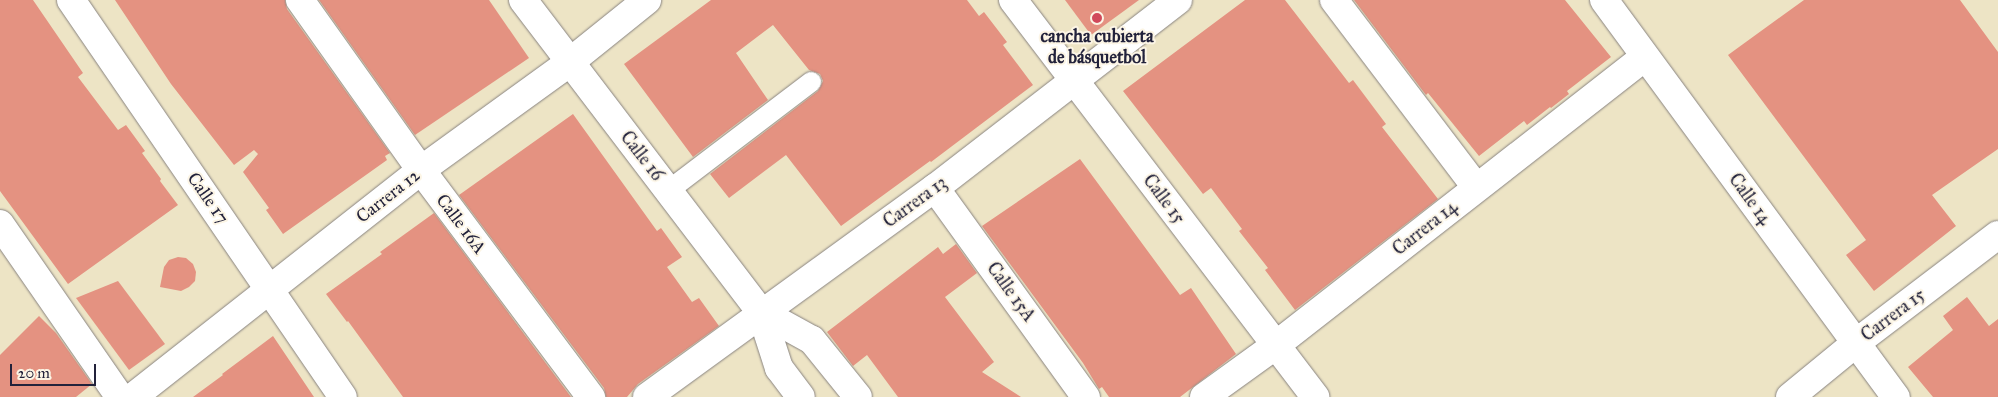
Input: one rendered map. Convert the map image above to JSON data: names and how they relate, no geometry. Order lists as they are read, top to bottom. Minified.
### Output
{"streets":{"street":["Calle 16","Carrera 12","Calle 17","Calle 15","Calle 14","Carrera 13","Calle 16A","Carrera 14","Calle 15A","Carrera 15"]},"crossings":[["Calle 16","Carrera 12"],["Calle 16","Carrera 13"],["Carrera 12","Calle 17"],["Carrera 12","Calle 16A"],["Calle 15","Carrera 13"],["Calle 15","Carrera 14"],["Calle 14","Carrera 14"],["Calle 14","Carrera 15"],["Carrera 13","Calle 15A"]],"places":["cancha cubierta de básquetbol"],"scale_bar":"20 m"}
